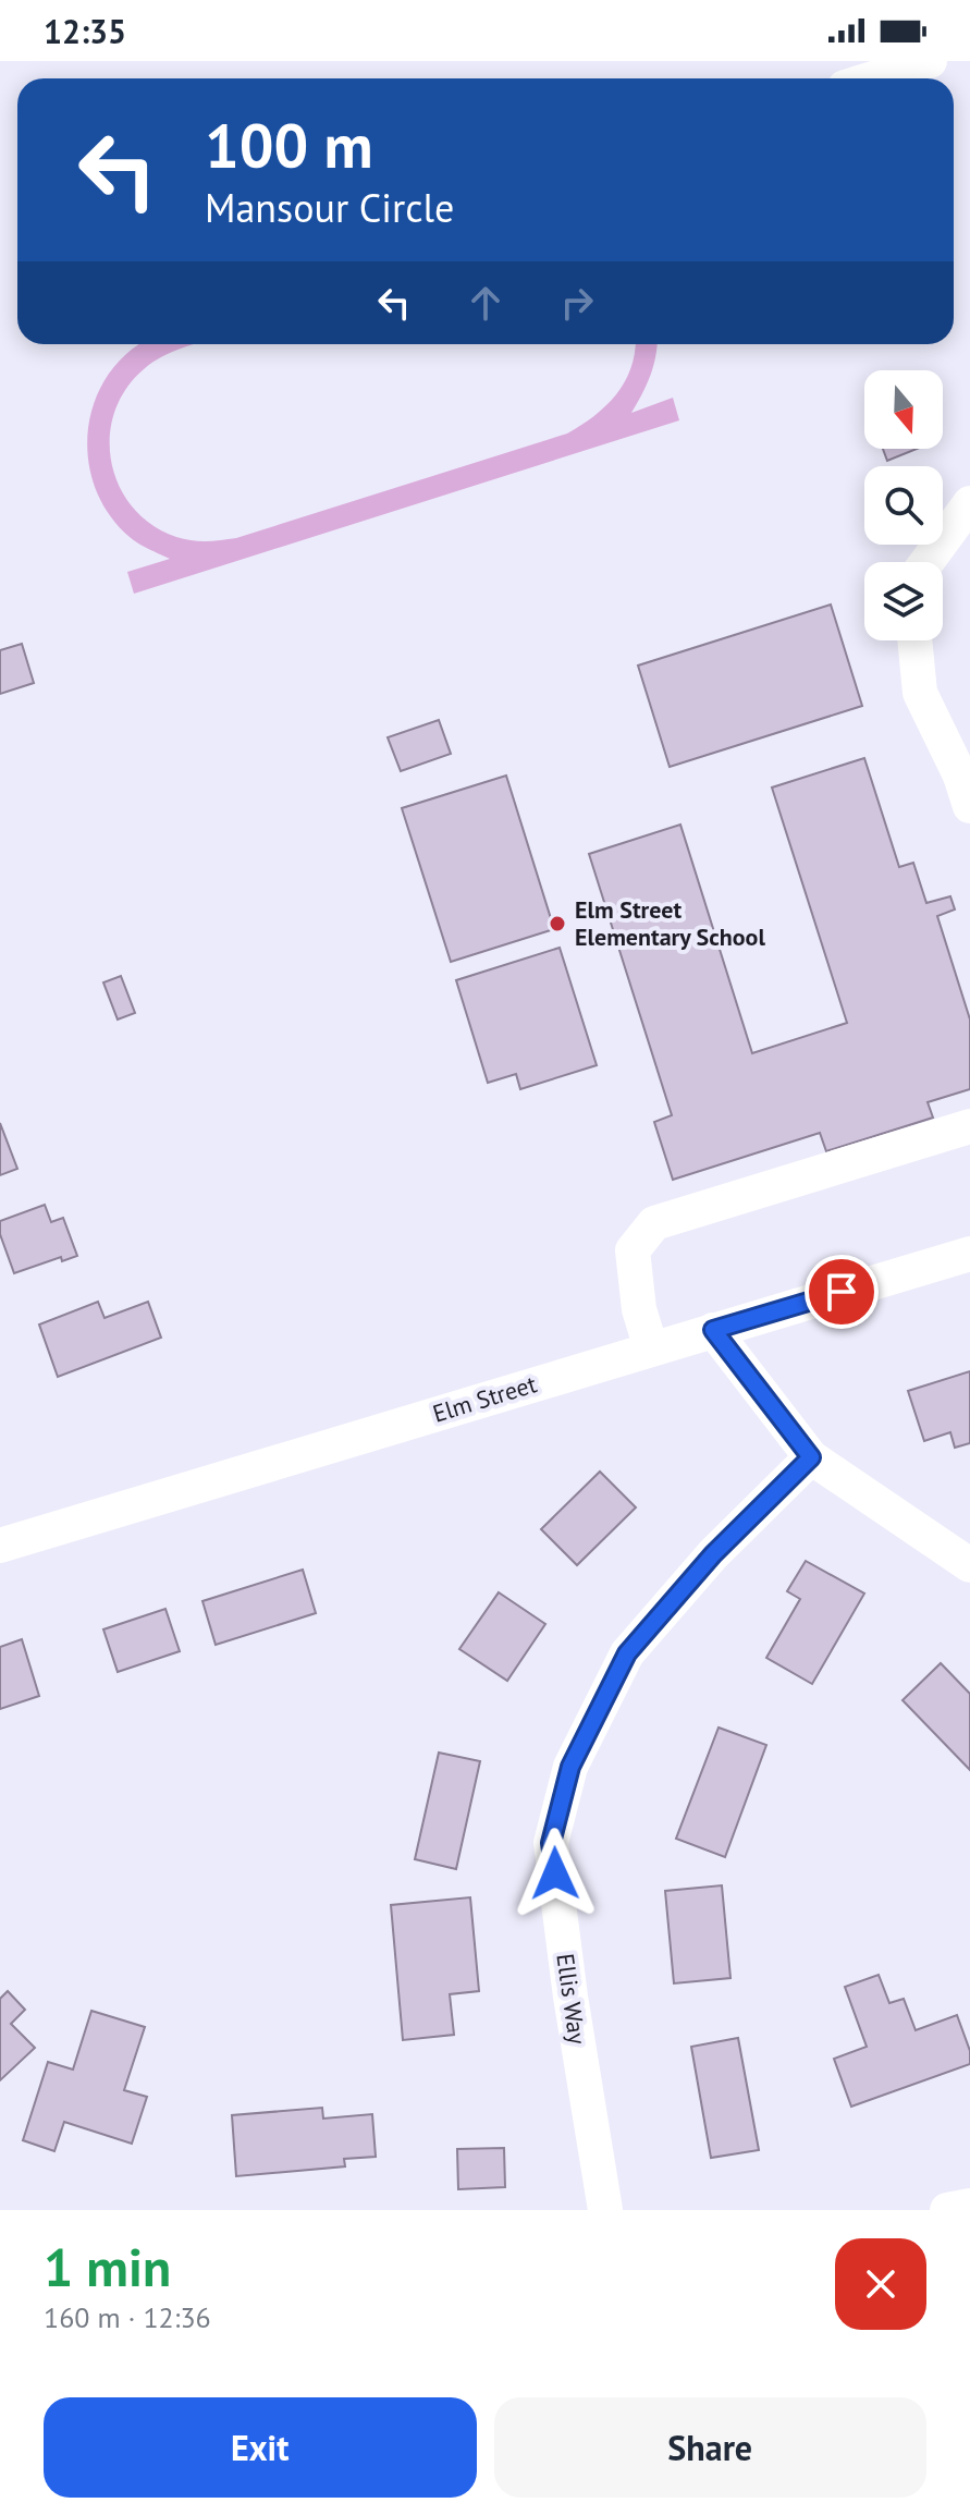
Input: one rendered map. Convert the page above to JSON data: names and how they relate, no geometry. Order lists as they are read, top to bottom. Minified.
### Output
{"streets":{"street":["Elm Street","Ellis Way"]},"places":["Elm Street Elementary School"],"north":"bottom","page":{"status":"12:35","turn":["100 m","Mansour Circle"],"heading":["1 min","160 m · 12:36"],"buttons":["Exit","Share"]}}
